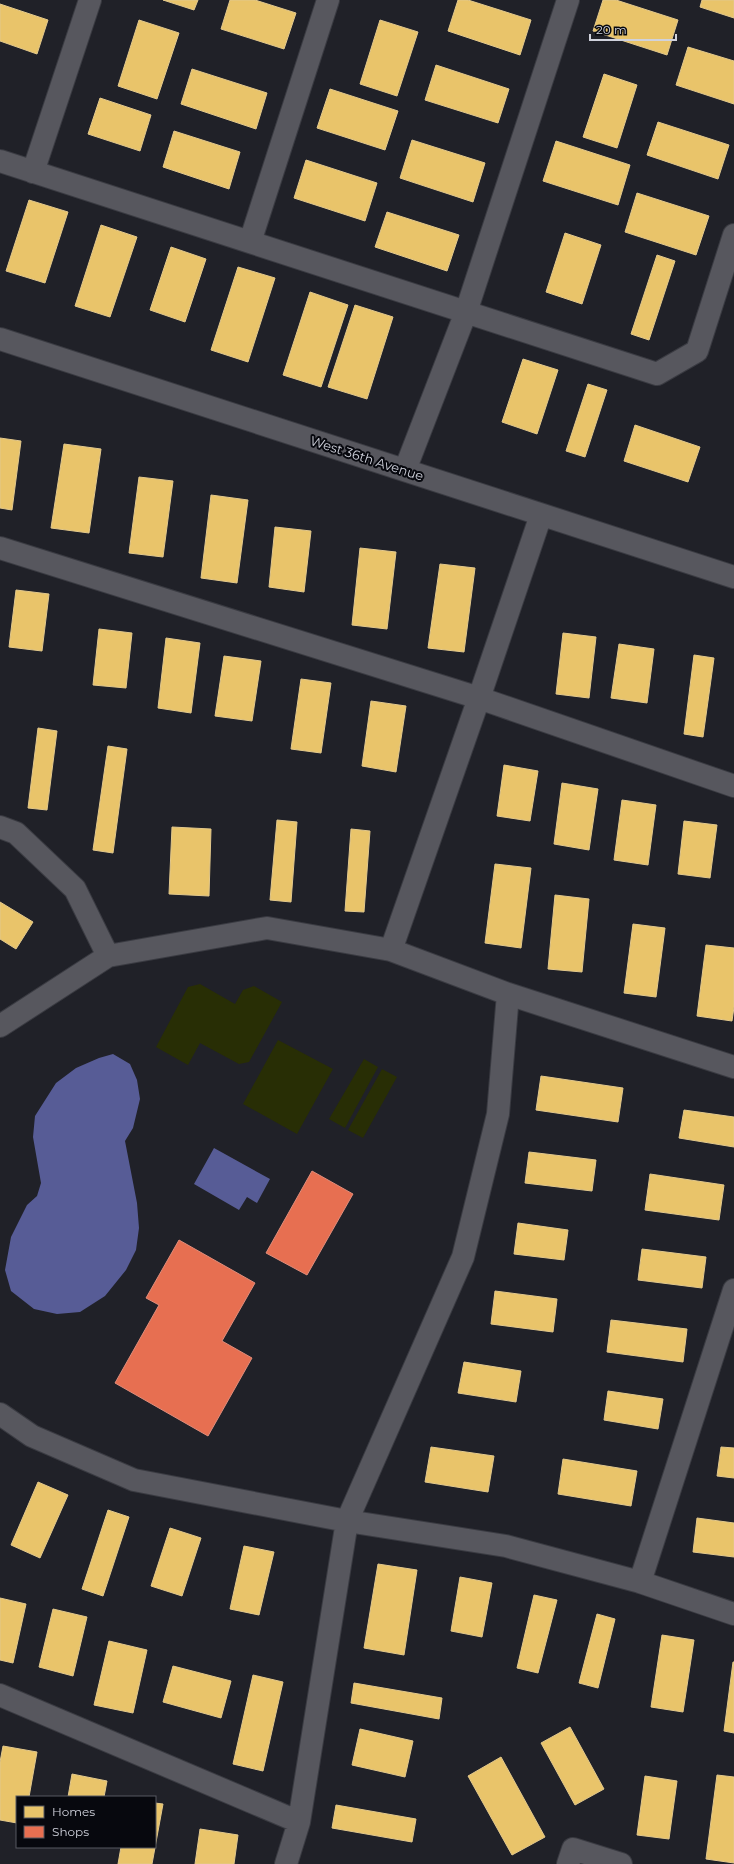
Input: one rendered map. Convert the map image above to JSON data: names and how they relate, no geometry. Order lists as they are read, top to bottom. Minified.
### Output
{"streets":{"street":["West 36th Avenue"]},"legend":["Homes","Shops"],"scale_bar":"20 m"}
